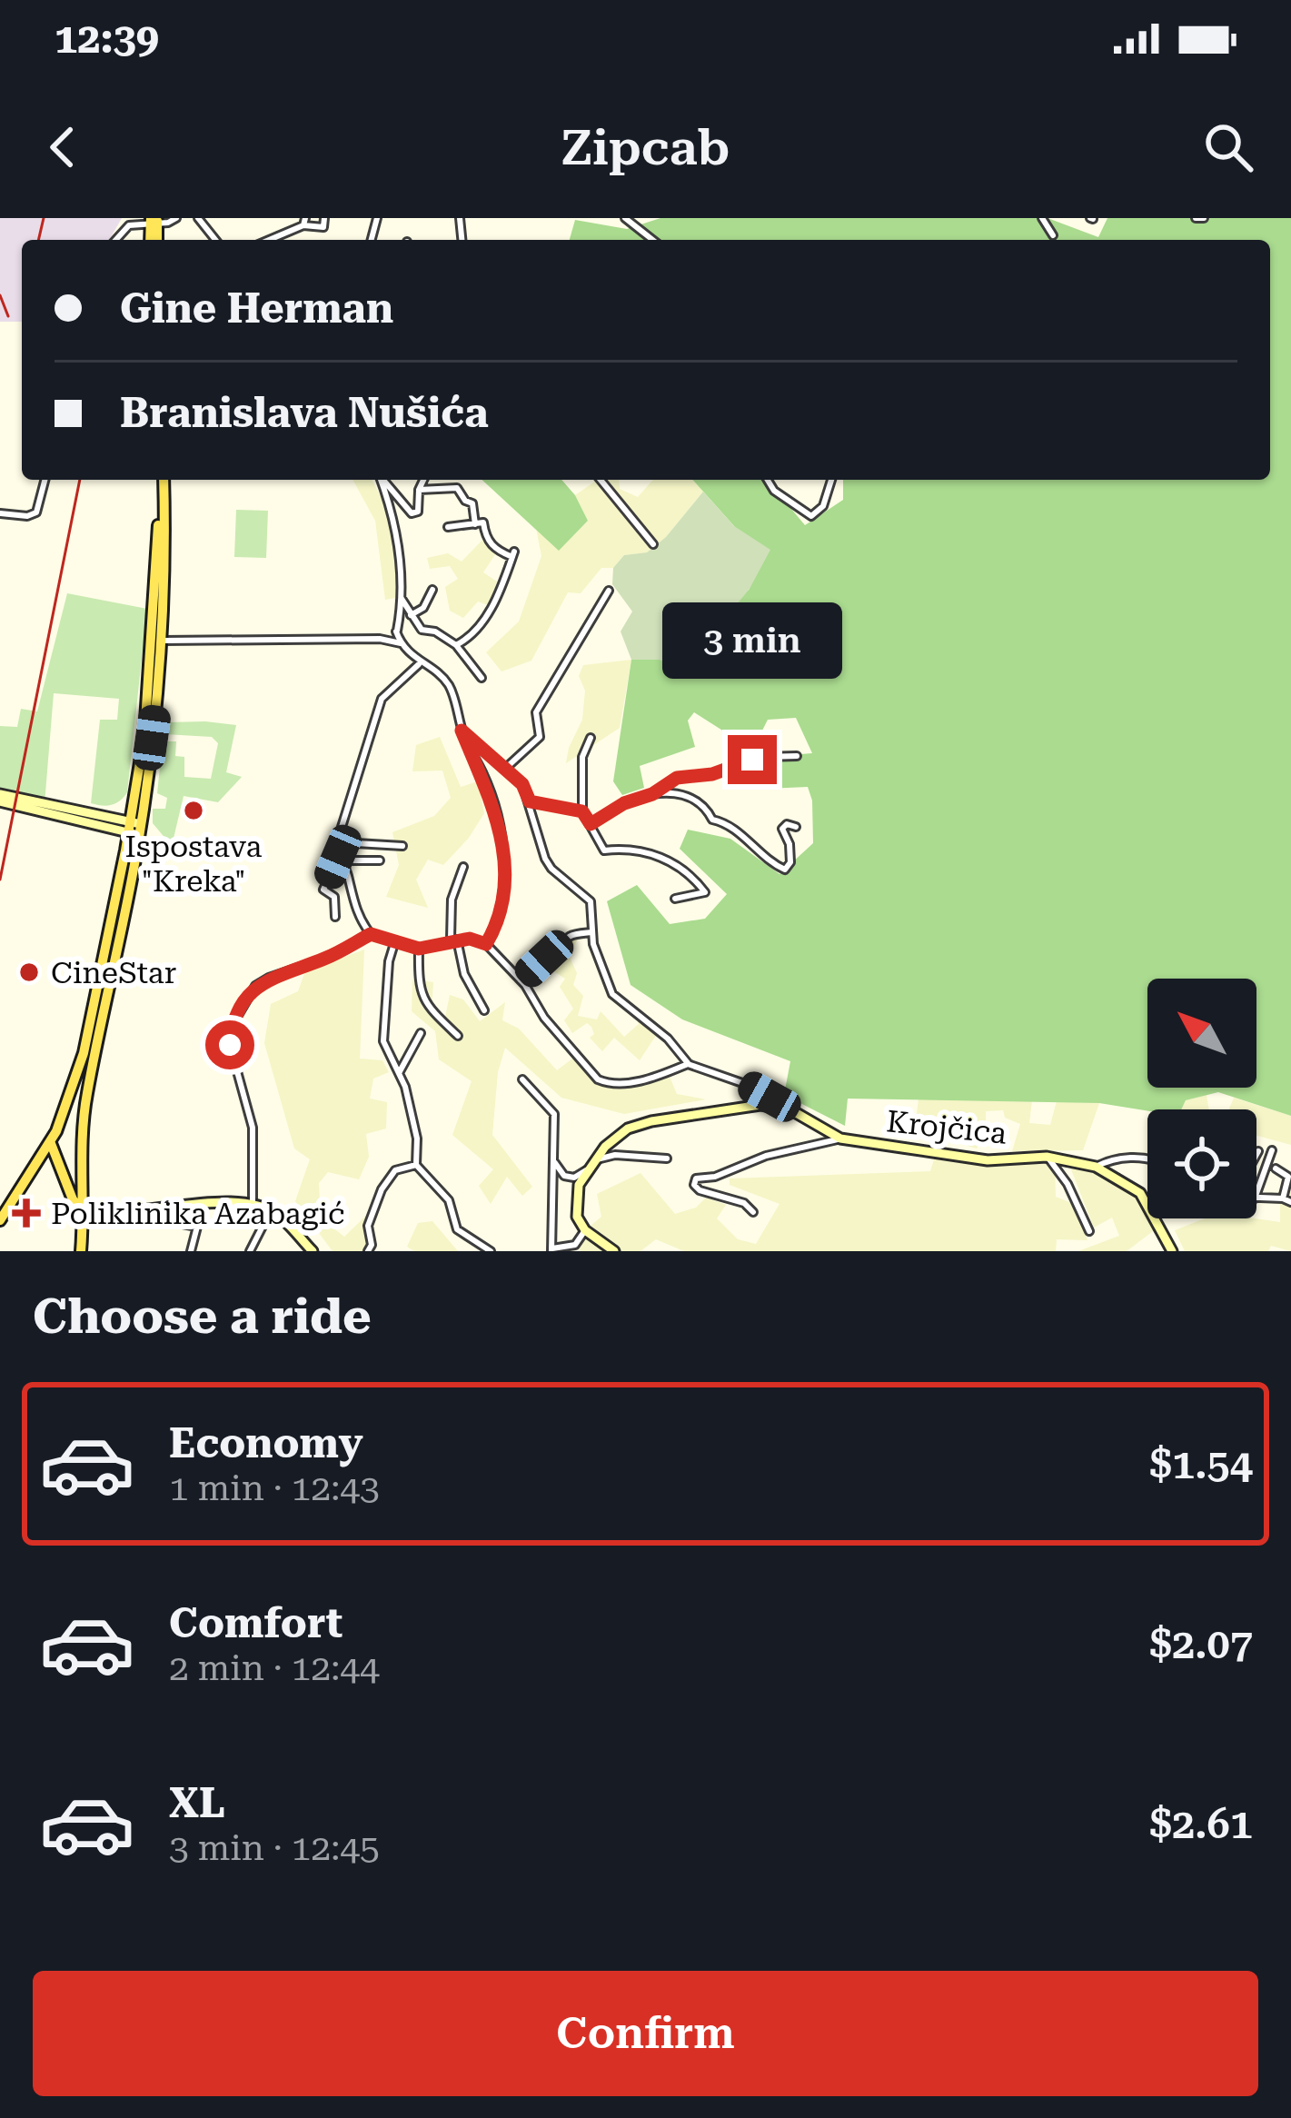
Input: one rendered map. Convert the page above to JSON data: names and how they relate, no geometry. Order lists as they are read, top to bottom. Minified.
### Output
{"streets":{"main road":["Krojčica"]},"places":{"other":["Ispostava \"Kreka\"","CineStar"],"health":["Poliklinika Azabagić"]},"north":"top left","page":{"status":"12:39","header":"Zipcab","banner":["Gine Herman","Branislava Nušića"],"bubble":"3 min","heading":"Choose a ride","list":[{"name":"Economy","note":"1 min · 12:43","value":"$1.54"},{"name":"Comfort","note":"2 min · 12:44","value":"$2.07"},{"name":"XL","note":"3 min · 12:45","value":"$2.61"}],"buttons":"Confirm"}}
